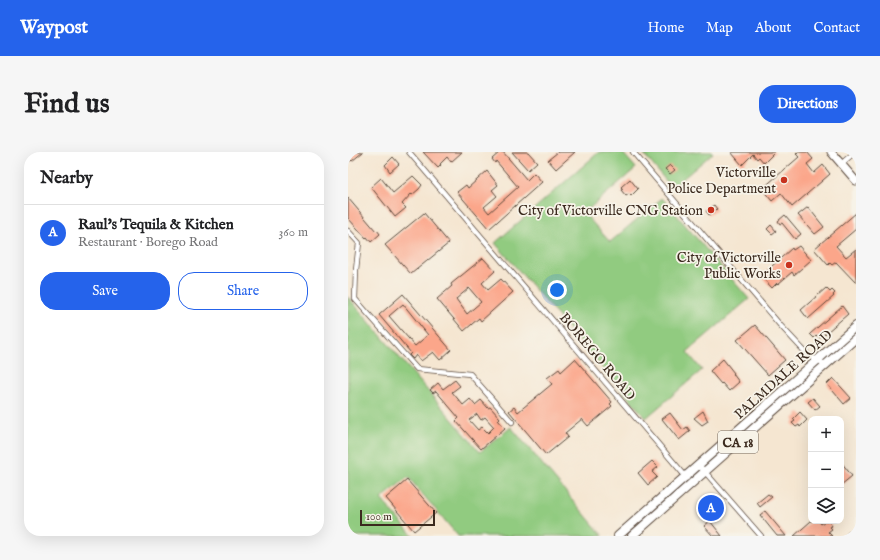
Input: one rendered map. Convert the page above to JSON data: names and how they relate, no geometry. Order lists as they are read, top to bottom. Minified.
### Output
{"streets":{"highway":["PALMDALE ROAD","CA 18"],"street":["BOREGO ROAD"]},"crossings":[["BOREGO ROAD","PALMDALE ROAD"]],"places":["Victorville Police Department","City of Victorville CNG Station","City of Victorville Public Works"],"scale_bar":"100 m","page":{"header":"Waypost","nav":["Home","Map","About","Contact"],"buttons":["Directions",["Save","Share"]],"title":"Find us","heading":"Nearby","list":[{"mark":"A","name":"Raul's Tequila & Kitchen","note":"Restaurant · Borego Road","value":"360 m"}],"map_buttons":["+","−"],"pins":"A","scale":"100 m"}}
